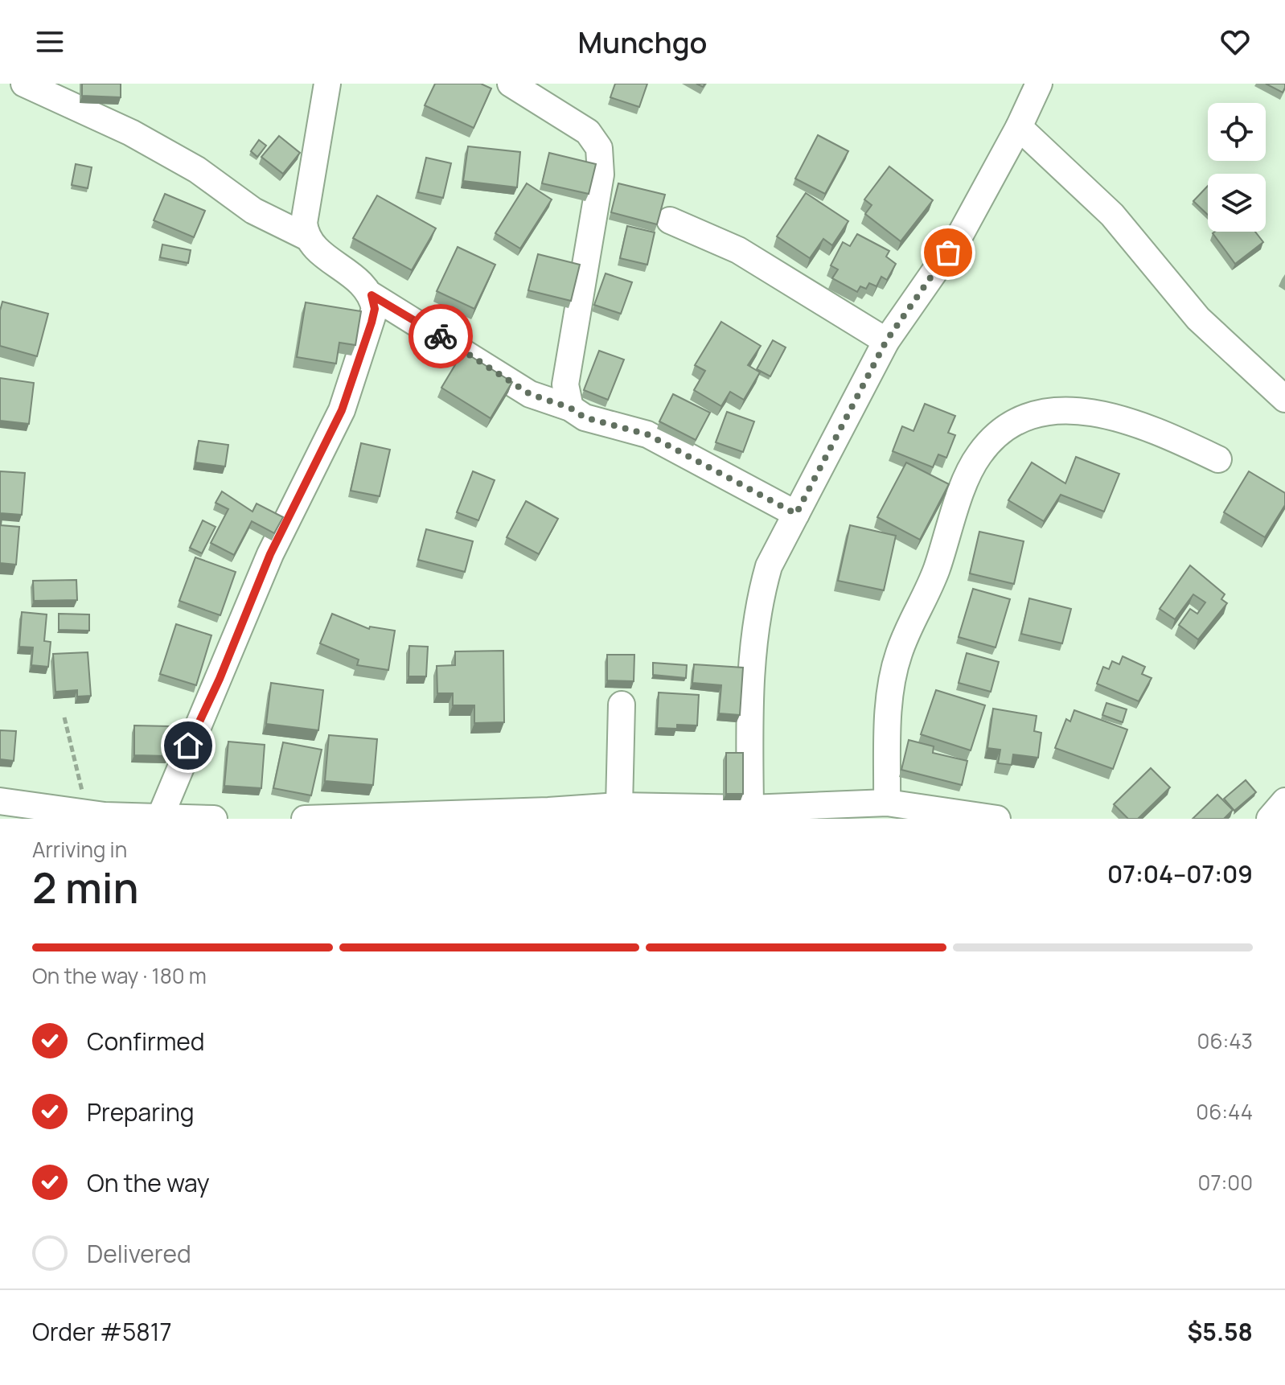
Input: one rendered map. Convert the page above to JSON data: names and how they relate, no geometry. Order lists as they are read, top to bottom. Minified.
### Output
{"page":{"header":"Munchgo","heading":["2 min","Arriving in","07:04–07:09"],"panel":["Order #5817","$5.58"],"bar":"On the way · 180 m","list":[["Confirmed","06:43"],["Preparing","06:44"],["On the way","07:00"],"Delivered"]}}
